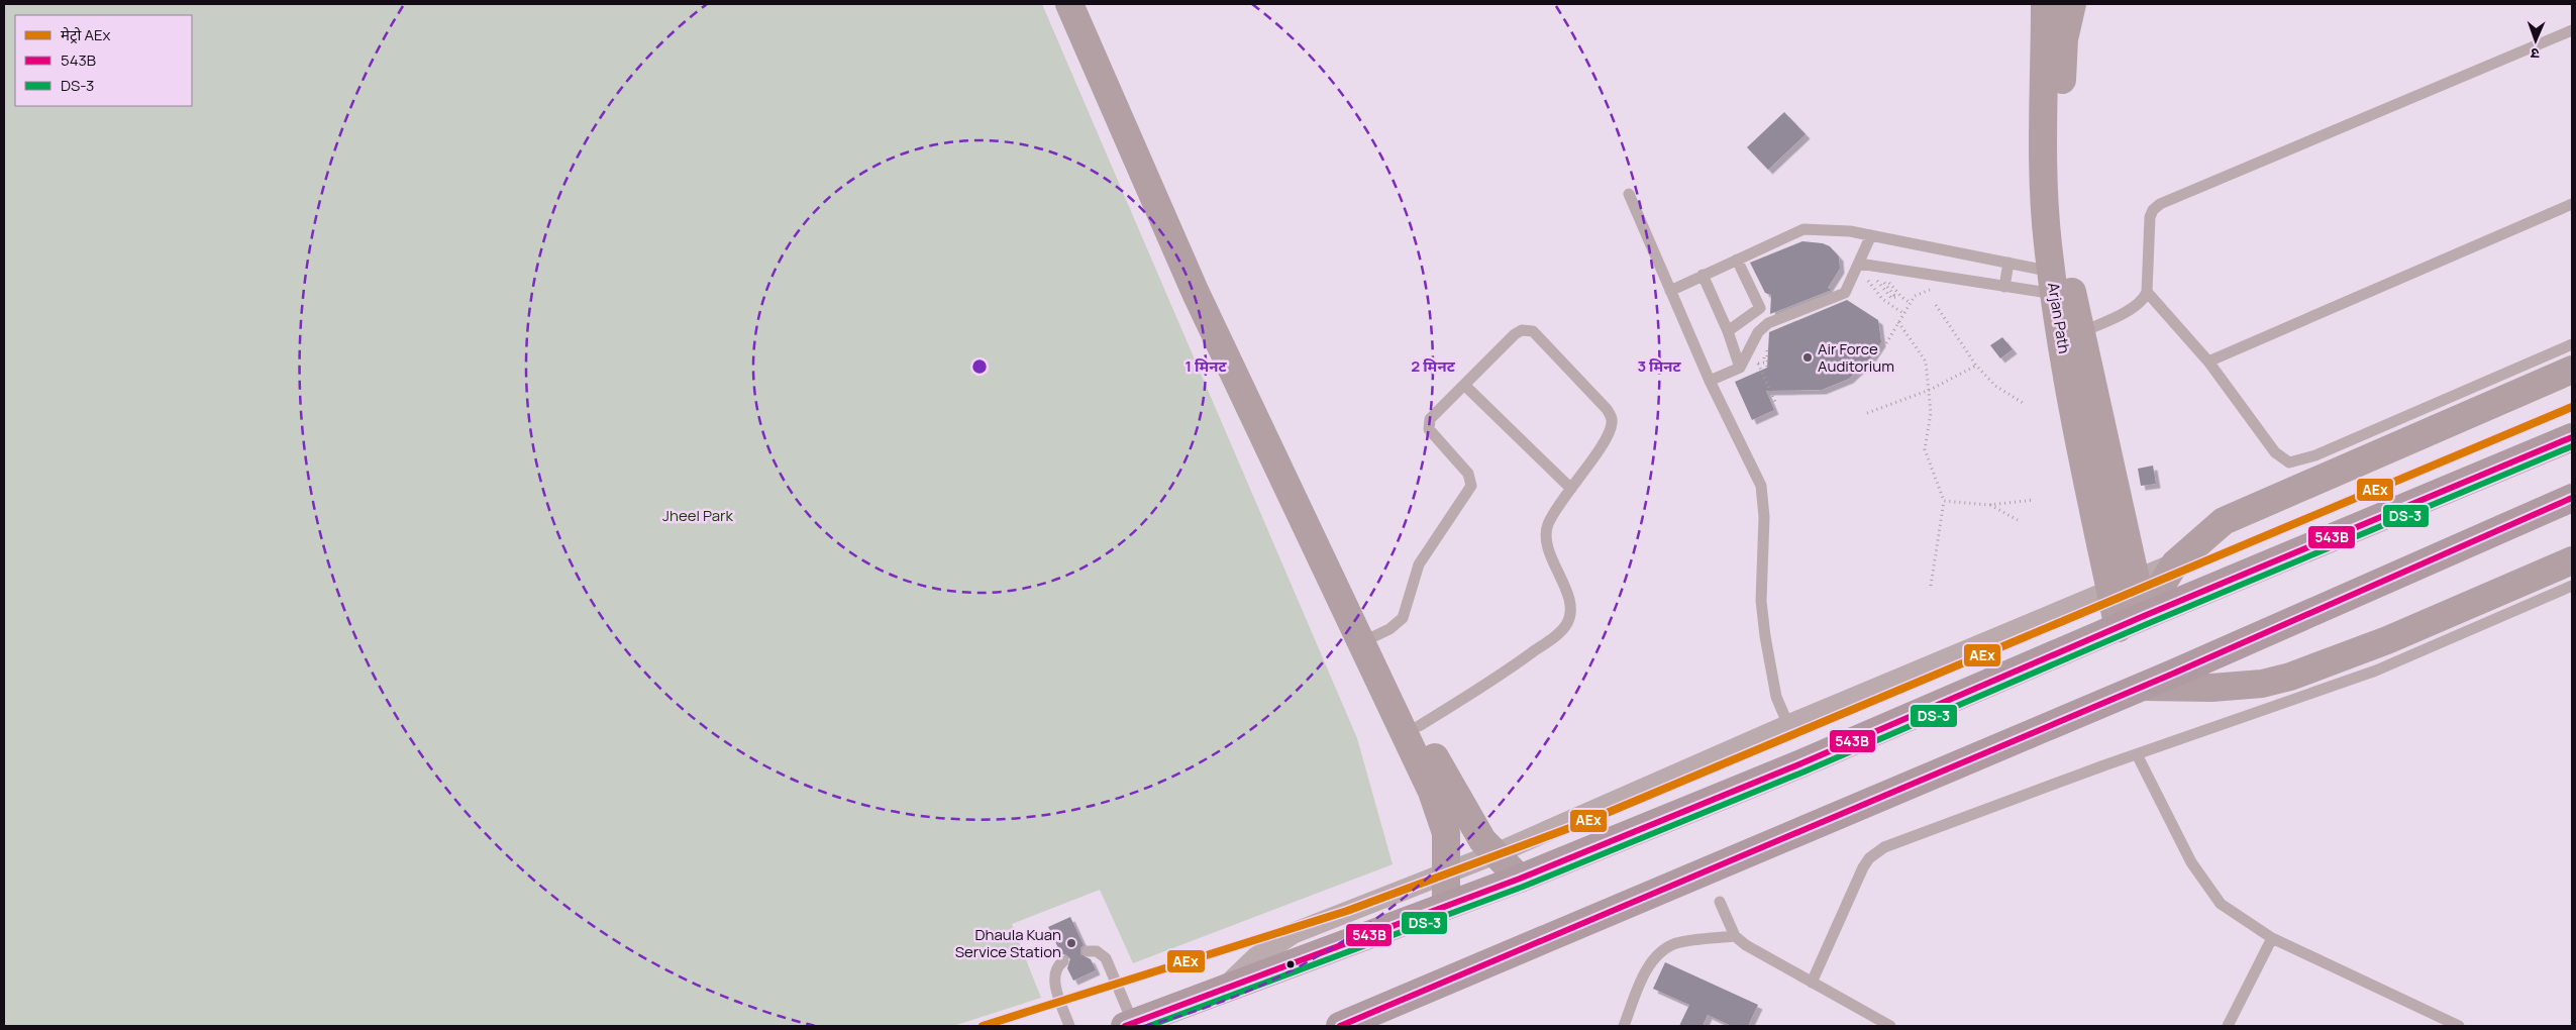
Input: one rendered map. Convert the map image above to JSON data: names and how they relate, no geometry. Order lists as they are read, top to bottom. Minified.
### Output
{"streets":{"main road":["Arjan Path"]},"parks":["Jheel Park"],"places":["Air Force Auditorium","Dhaula Kuan Service Station"],"lines":["metro line AEx","transit line 543B","transit line DS-3"],"legend":["मेट्रो AEx","543B","DS-3"],"north":"bottom","rings":["1 मिनट","2 मिनट","3 मिनट"]}
